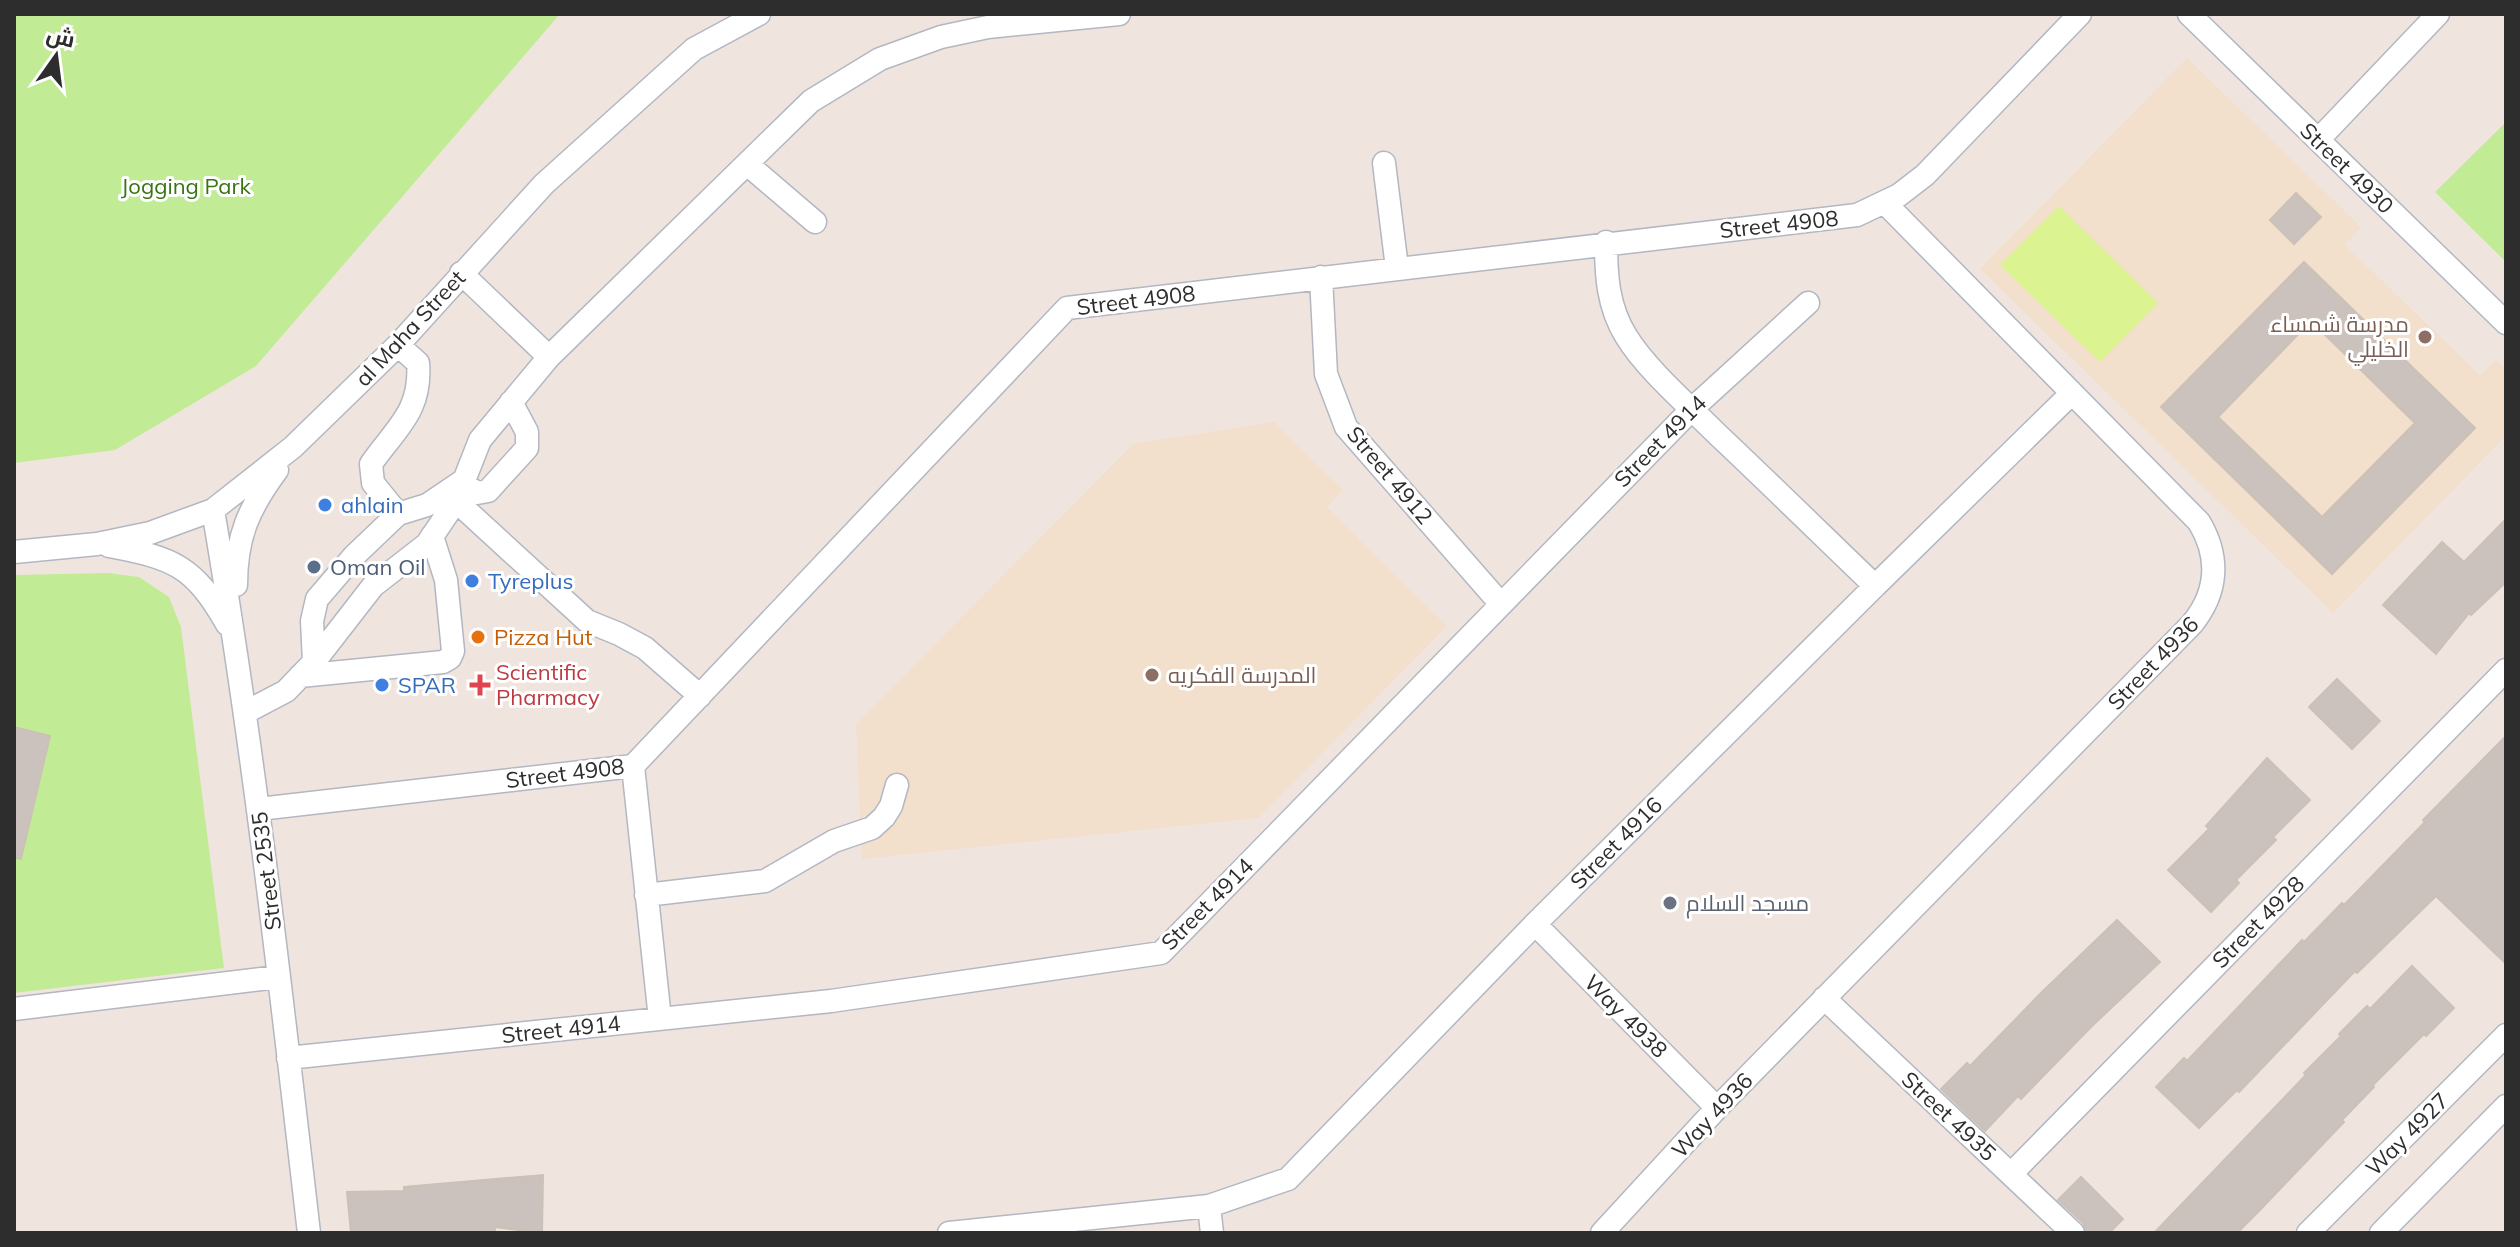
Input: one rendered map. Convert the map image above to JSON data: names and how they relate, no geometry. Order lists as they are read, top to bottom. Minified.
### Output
{"streets":{"street":["Street 4930","Street 4908","al Maha Street","Street 4914","Street 4912","Street 4936","Street 4916","Street 2535","Street 4928","Way 4938","Way 4936","Street 4935","Way 4927"]},"crossings":[["Street 4908","Street 4912"],["Street 4908","Street 4936"],["Street 4908","Street 2535"],["al Maha Street","Street 2535"],["Street 4914","Street 4912"],["Street 4914","Street 2535"],["Street 4936","Street 4916"],["Street 4936","Way 4936"],["Street 4936","Street 4935"],["Street 4916","Way 4938"],["Street 4928","Street 4935"],["Way 4938","Way 4936"],["Way 4936","Street 4935"]],"parks":["Jogging Park"],"places":{"other":["مدرسة شمساء الخليلي","ahlain","Oman Oil","Tyreplus","Pizza Hut","المدرسة الفكريه","SPAR","مسجد السلام"],"health":["Scientific Pharmacy"]},"north":"top"}
